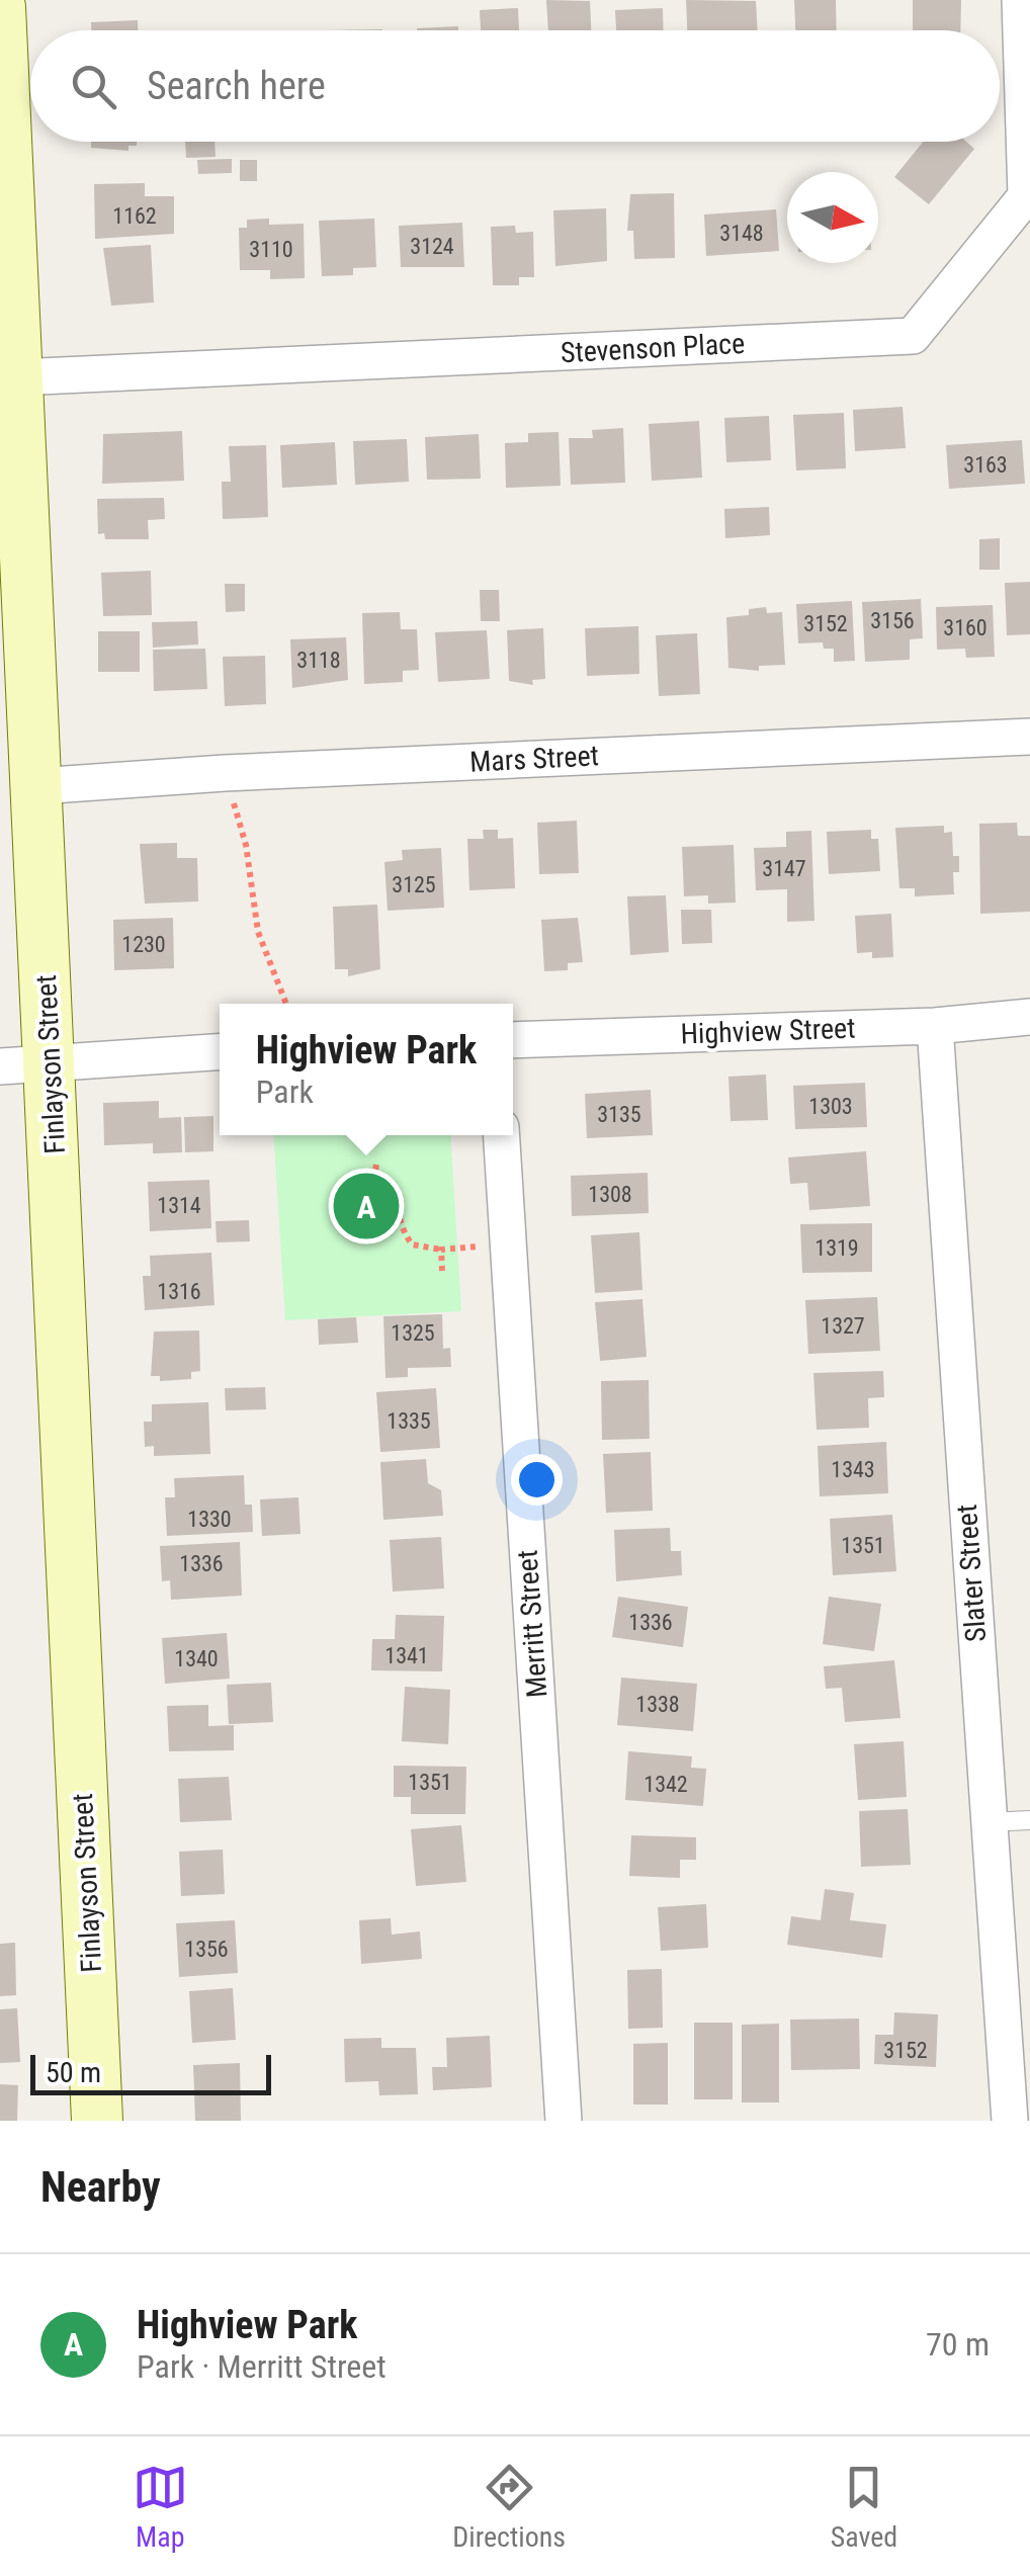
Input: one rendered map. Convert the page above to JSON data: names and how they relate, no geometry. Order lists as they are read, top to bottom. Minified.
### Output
{"streets":{"street":["Stevenson Place","Mars Street","Highview Street","Finlayson Street","Slater Street","Merritt Street"]},"crossings":[["Stevenson Place","Finlayson Street"],["Mars Street","Finlayson Street"],["Highview Street","Slater Street"]],"house_numbers":["1162","3148","3124","3110","3163","3156","3152","3160","3118","3147","3125","1230","1303","3135","1308","1314","1319","1316","1327","1325","1335","1343","1330","1351","1336","1336","1341","1340","1338","1351","1342","1356","3152"],"scale_bar":"50 m","north":"right","page":{"search":"Search here","popup":["Highview Park","Park"],"pins":"A","scale":"50 m","heading":"Nearby","list":[{"mark":"A","name":"Highview Park","note":"Park · Merritt Street","value":"70 m"}],"nav":["Map","Directions","Saved"]}}
